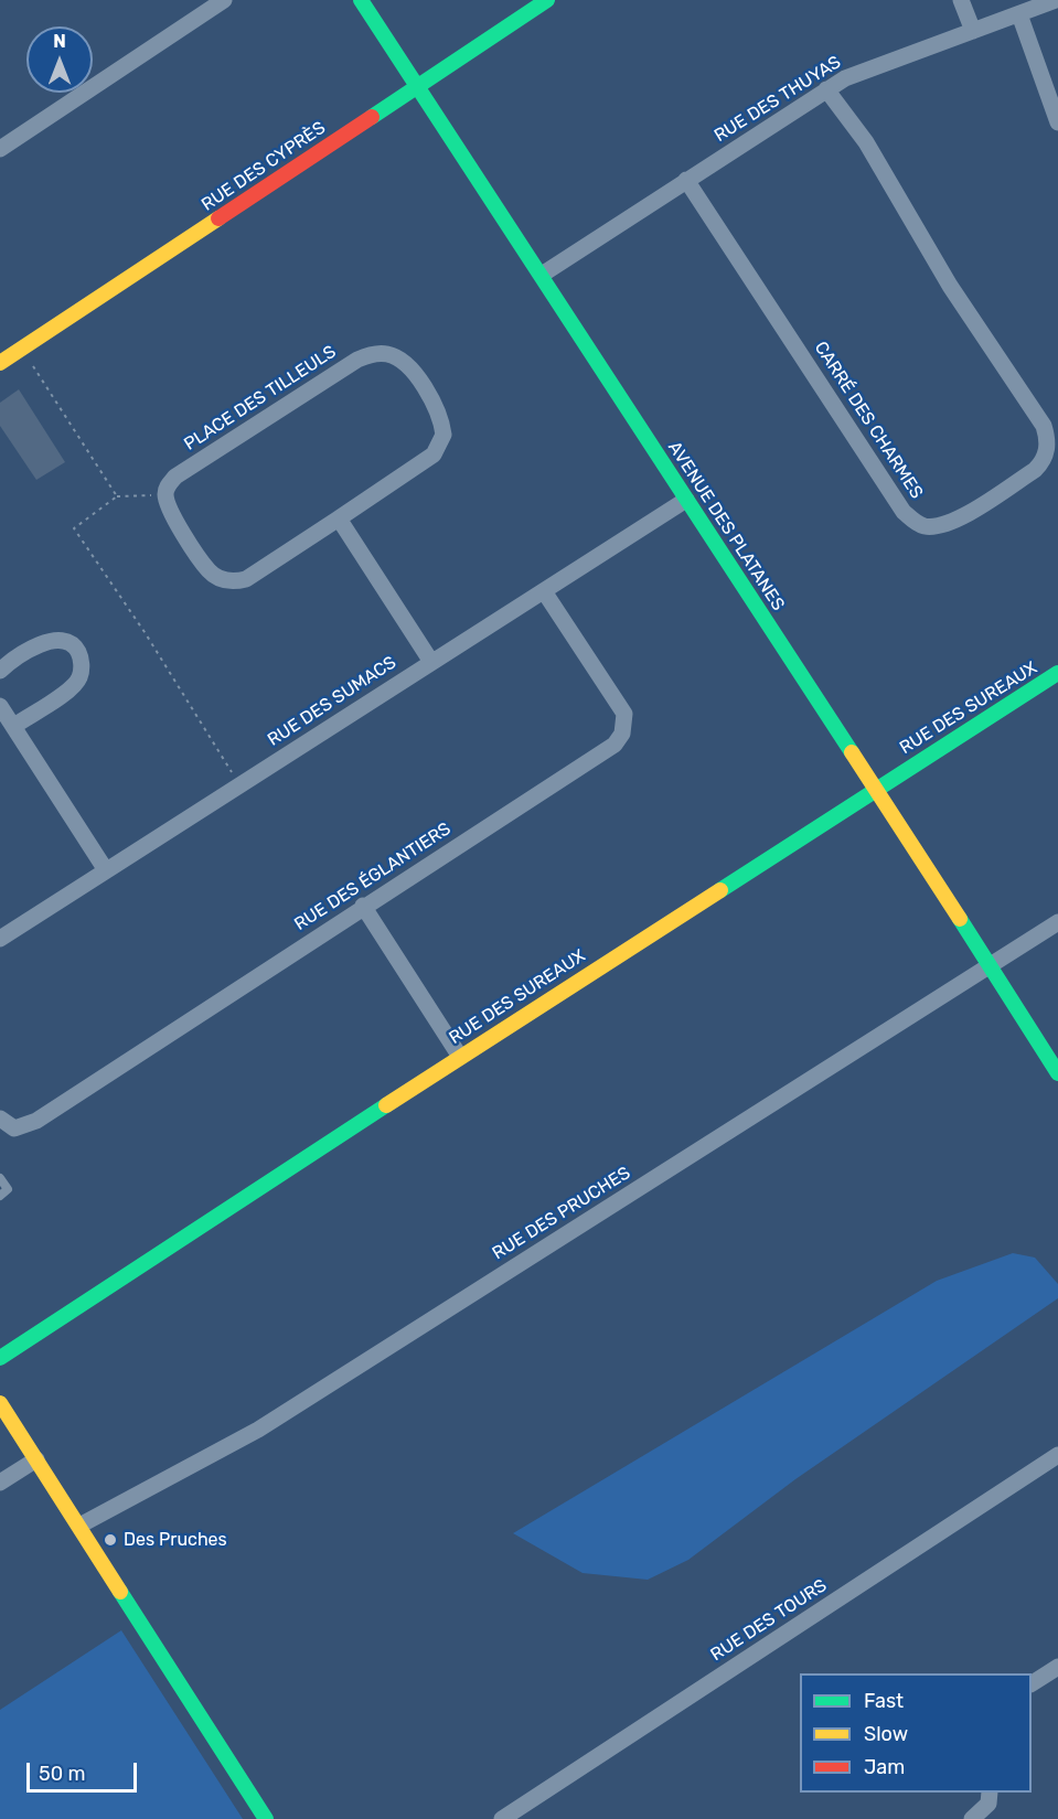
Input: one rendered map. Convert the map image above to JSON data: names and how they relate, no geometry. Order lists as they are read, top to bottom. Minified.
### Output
{"streets":{"street":["RUE DES THUYAS","RUE DES CYPRÈS","PLACE DES TILLEULS","CARRÉ DES CHARMES","AVENUE DES PLATANES","RUE DES SUMACS","RUE DES SUREAUX","RUE DES ÉGLANTIERS","RUE DES PRUCHES","RUE DES TOURS"]},"crossings":[["RUE DES THUYAS","CARRÉ DES CHARMES"],["RUE DES THUYAS","AVENUE DES PLATANES"],["RUE DES CYPRÈS","AVENUE DES PLATANES"],["AVENUE DES PLATANES","RUE DES SUMACS"],["AVENUE DES PLATANES","RUE DES SUREAUX"],["AVENUE DES PLATANES","RUE DES PRUCHES"],["RUE DES SUMACS","RUE DES ÉGLANTIERS"]],"places":["Des Pruches"],"legend":["Fast","Slow","Jam"],"scale_bar":"50 m","north":"top"}
